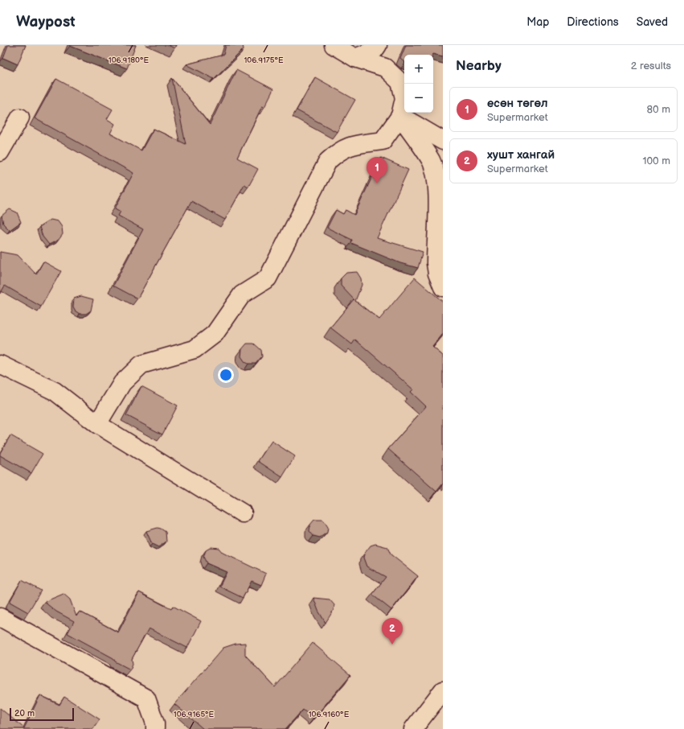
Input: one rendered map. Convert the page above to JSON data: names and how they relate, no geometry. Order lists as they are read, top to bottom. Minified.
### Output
{"scale_bar":"20 m","page":{"header":"Waypost","nav":["Map","Directions","Saved"],"heading":["Nearby","2 results"],"map_buttons":["+","−"],"list":[{"mark":"1","name":"есөн төгөл","note":"Supermarket","value":"80 m"},{"mark":"2","name":"хушт хангай","note":"Supermarket","value":"100 m"}],"pins":["1","2"],"scale":"20 m"},"coordinates":["106.9180°E","106.9175°E","106.9165°E","106.9160°E"]}
